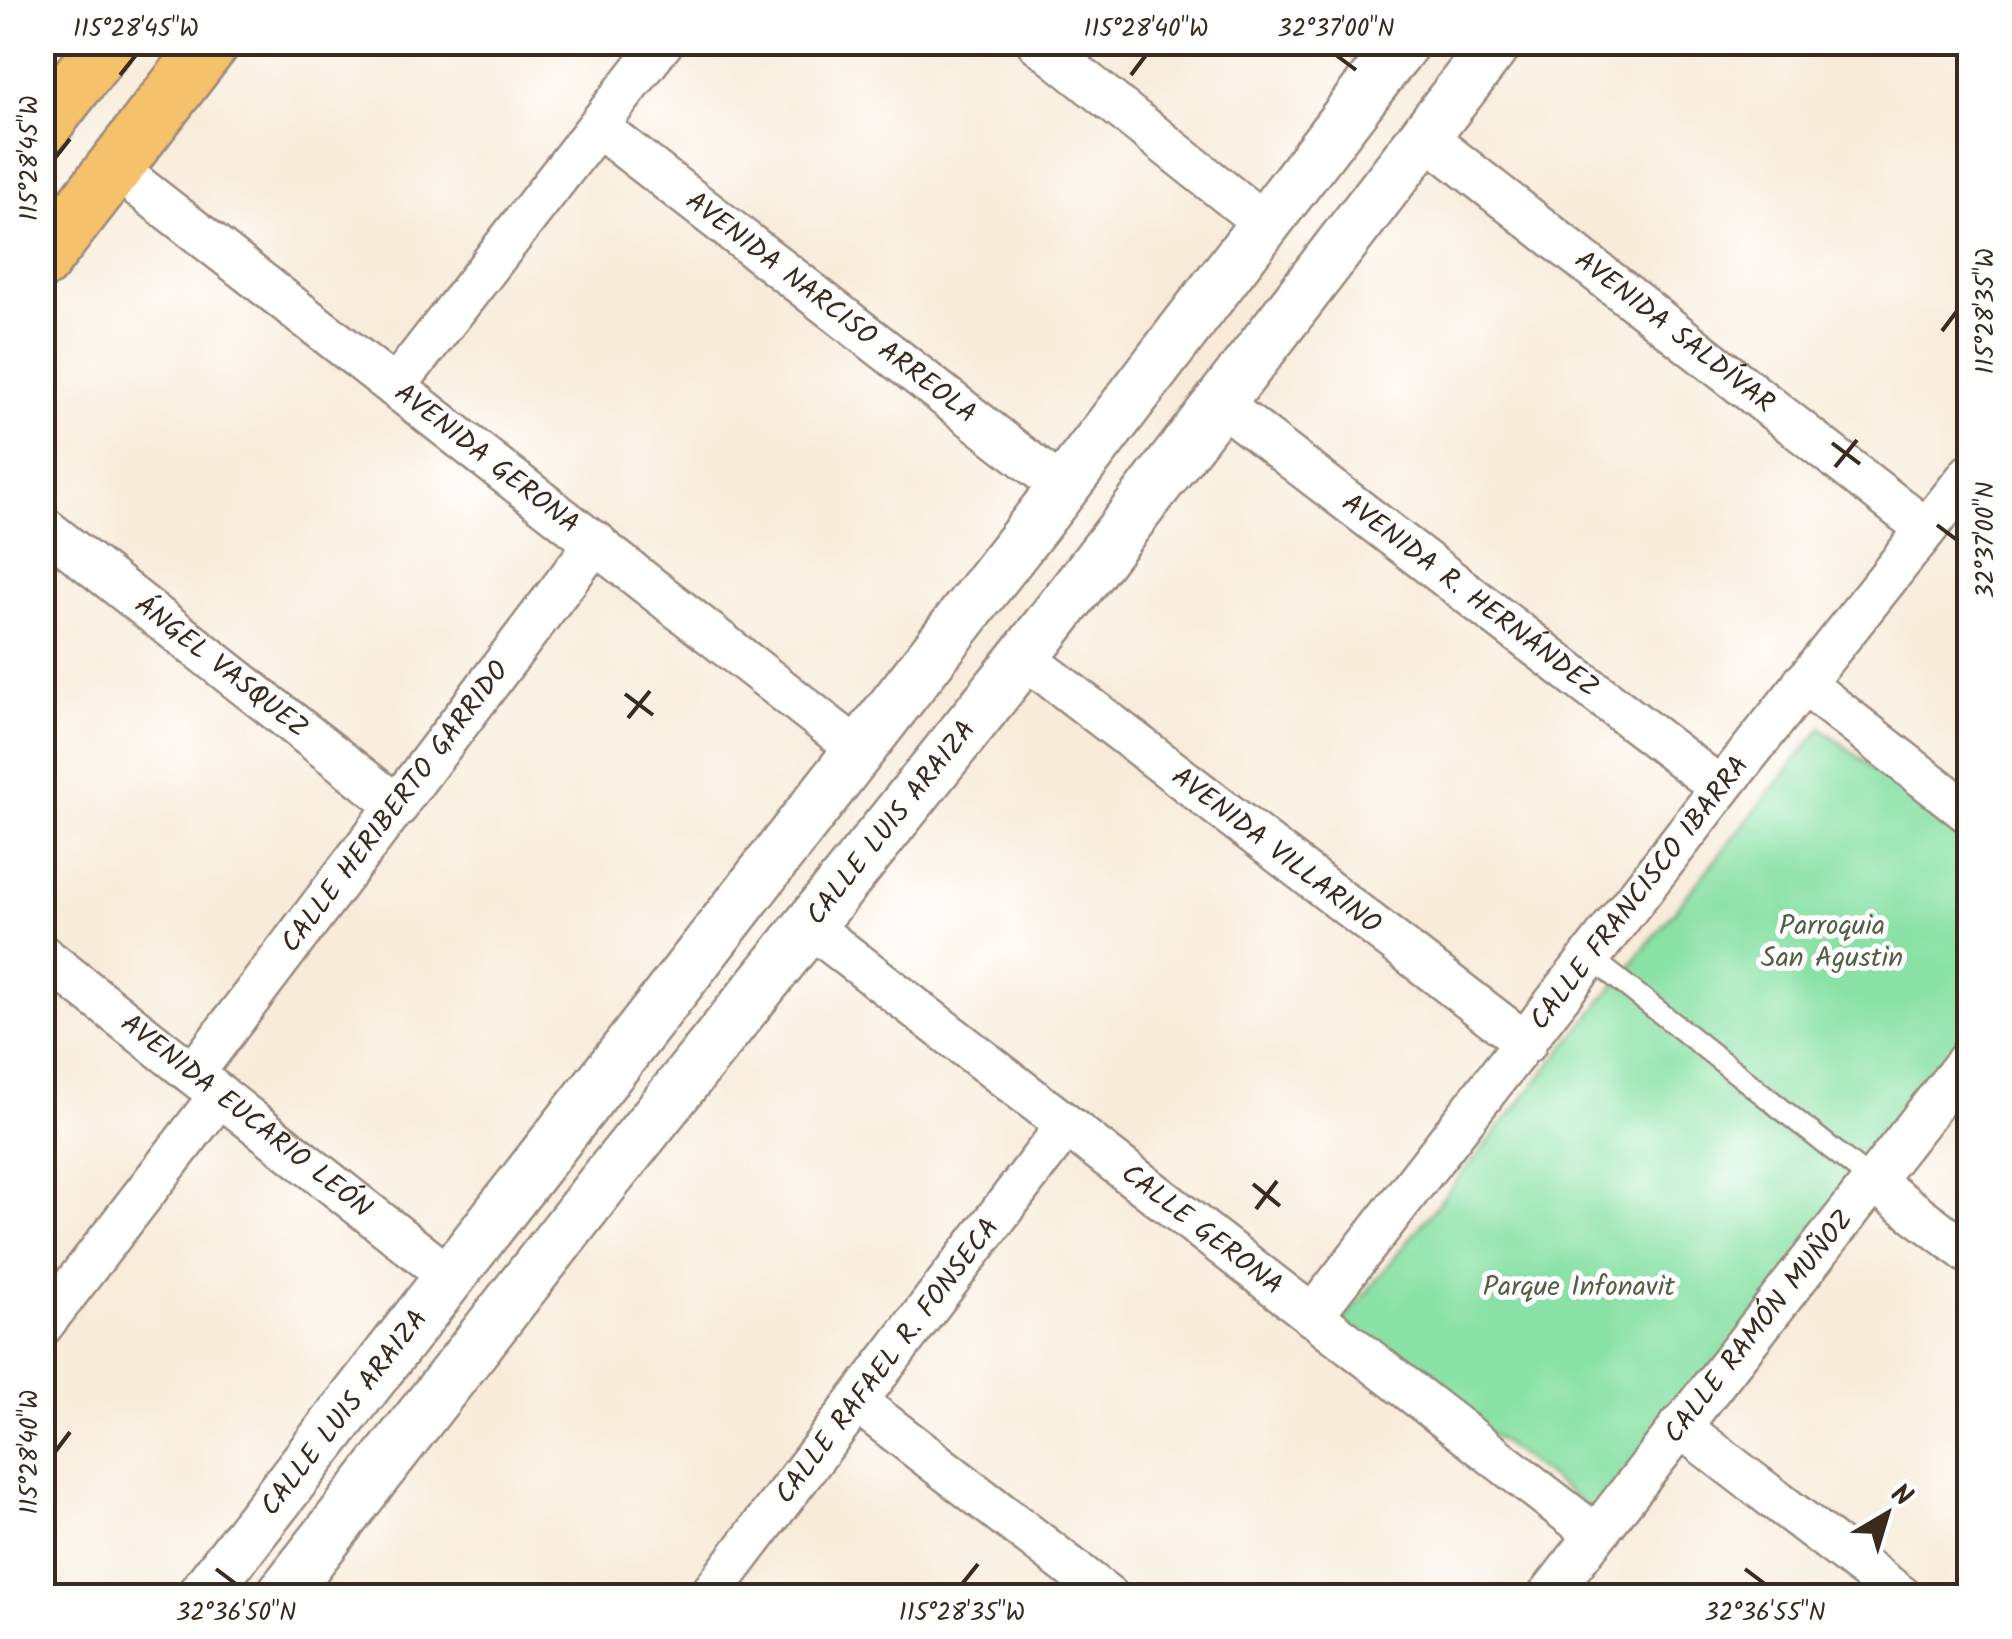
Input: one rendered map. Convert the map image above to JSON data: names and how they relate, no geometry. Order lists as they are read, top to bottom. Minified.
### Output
{"streets":{"street":["AVENIDA NARCISO ARREOLA","AVENIDA SALDÍVAR","AVENIDA GERONA","AVENIDA R. HERNÁNDEZ","ÁNGEL VASQUEZ","CALLE HERIBERTO GARRIDO","CALLE LUIS ARAIZA","AVENIDA VILLARINO","CALLE FRANCISCO IBARRA","AVENIDA EUCARIO LEÓN","CALLE GERONA","CALLE RAMÓN MUÑOZ","CALLE RAFAEL R. FONSECA"]},"crossings":[["AVENIDA NARCISO ARREOLA","CALLE LUIS ARAIZA"],["AVENIDA SALDÍVAR","CALLE LUIS ARAIZA"],["AVENIDA SALDÍVAR","CALLE FRANCISCO IBARRA"],["AVENIDA GERONA","CALLE HERIBERTO GARRIDO"],["AVENIDA GERONA","CALLE LUIS ARAIZA"],["AVENIDA R. HERNÁNDEZ","CALLE LUIS ARAIZA"],["AVENIDA R. HERNÁNDEZ","CALLE FRANCISCO IBARRA"],["ÁNGEL VASQUEZ","CALLE HERIBERTO GARRIDO"],["CALLE HERIBERTO GARRIDO","AVENIDA EUCARIO LEÓN"],["CALLE LUIS ARAIZA","AVENIDA VILLARINO"],["CALLE LUIS ARAIZA","AVENIDA EUCARIO LEÓN"],["CALLE LUIS ARAIZA","CALLE GERONA"],["AVENIDA VILLARINO","CALLE FRANCISCO IBARRA"],["CALLE FRANCISCO IBARRA","CALLE GERONA"],["CALLE GERONA","CALLE RAMÓN MUÑOZ"],["CALLE GERONA","CALLE RAFAEL R. FONSECA"]],"parks":["Parroquia San Agustin","Parque Infonavit"],"north":"top right","coordinates":["115°28'45\"W","115°28'40\"W","32°37'00\"N","115°28'35\"W","32°36'50\"N","32°36'55\"N"]}
